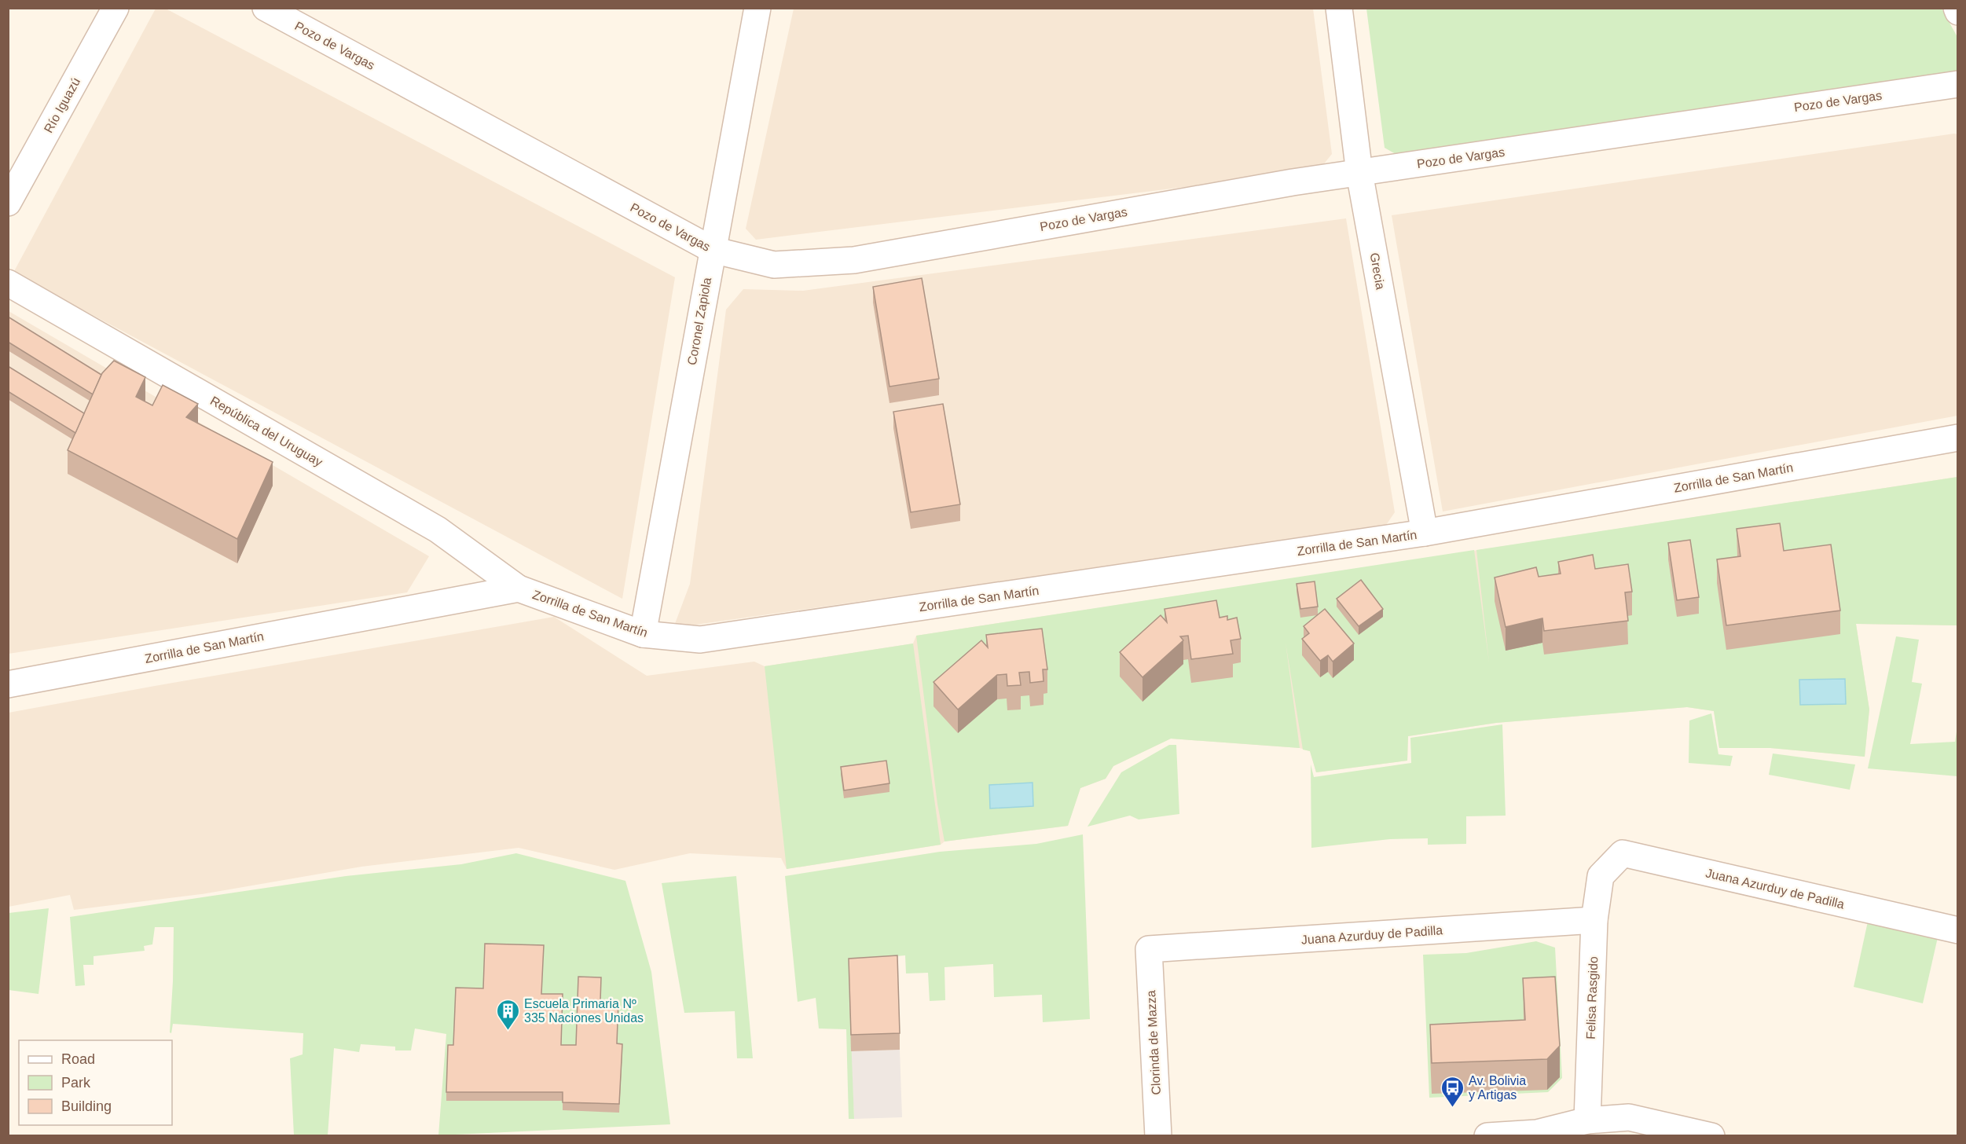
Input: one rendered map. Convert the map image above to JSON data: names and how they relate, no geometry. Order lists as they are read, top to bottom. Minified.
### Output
{"streets":{"street":["Pozo de Vargas","Río Iguazú","Grecia","Coronel Zapiola","República del Uruguay","Zorrilla de San Martín","Juana Azurduy de Padilla","Felisa Rasgido","Clorinda de Mazza"]},"crossings":[["Pozo de Vargas","Grecia"],["Pozo de Vargas","Coronel Zapiola"],["Grecia","Zorrilla de San Martín"],["Coronel Zapiola","Zorrilla de San Martín"],["República del Uruguay","Zorrilla de San Martín"],["Juana Azurduy de Padilla","Felisa Rasgido"],["Juana Azurduy de Padilla","Clorinda de Mazza"]],"places":{"building":["Escuela Primaria Nº 335 Naciones Unidas"],"bus stop":["Av. Bolivia y Artigas"]},"legend":["Road","Park","Building"]}
